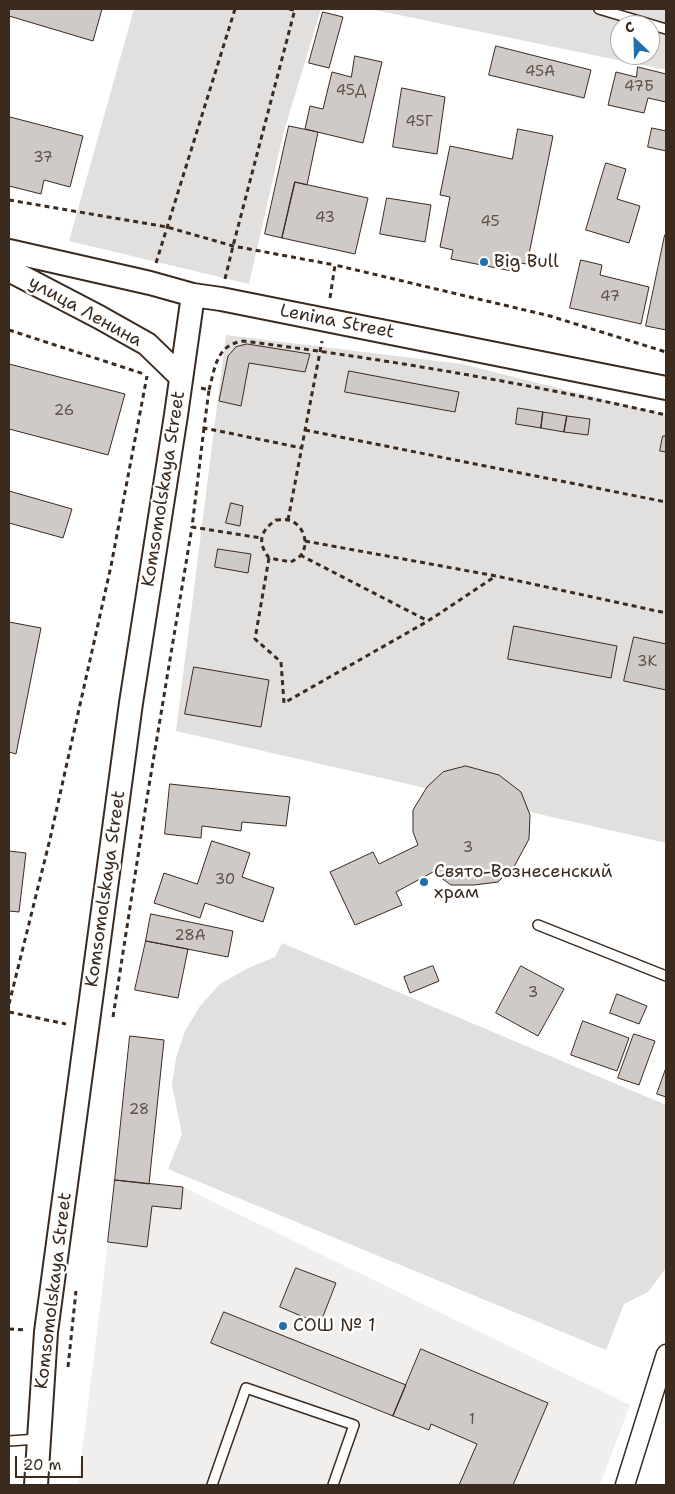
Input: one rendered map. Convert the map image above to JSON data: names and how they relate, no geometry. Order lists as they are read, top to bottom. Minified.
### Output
{"streets":{"street":["улица Ленина","Lenina Street","Komsomolskaya Street"]},"crossings":[["улица Ленина","Komsomolskaya Street"],["Lenina Street","Komsomolskaya Street"]],"places":["Big Bull","Свято-Вознесенский храм","СОШ № 1"],"house_numbers":["45А","47Б","45Д","45Г","37","43","45","47","26","3К","3","30","28А","3","28","1"],"scale_bar":"20 m","north":"top left"}
